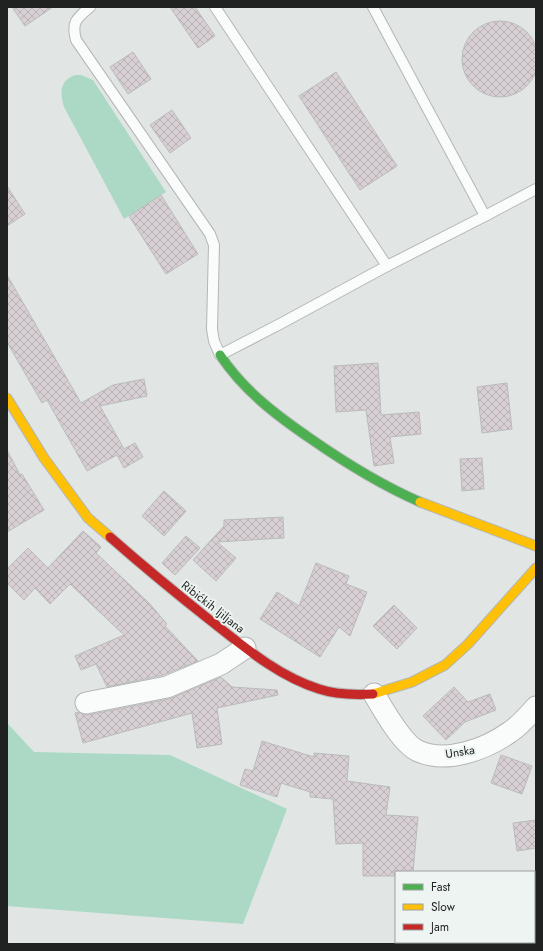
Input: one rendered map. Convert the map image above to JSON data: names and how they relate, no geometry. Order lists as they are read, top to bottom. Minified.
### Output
{"streets":{"street":["Ribićkih ljiljana","Unska"]},"crossings":[["Ribićkih ljiljana","Unska"]],"legend":["Fast","Slow","Jam"]}
